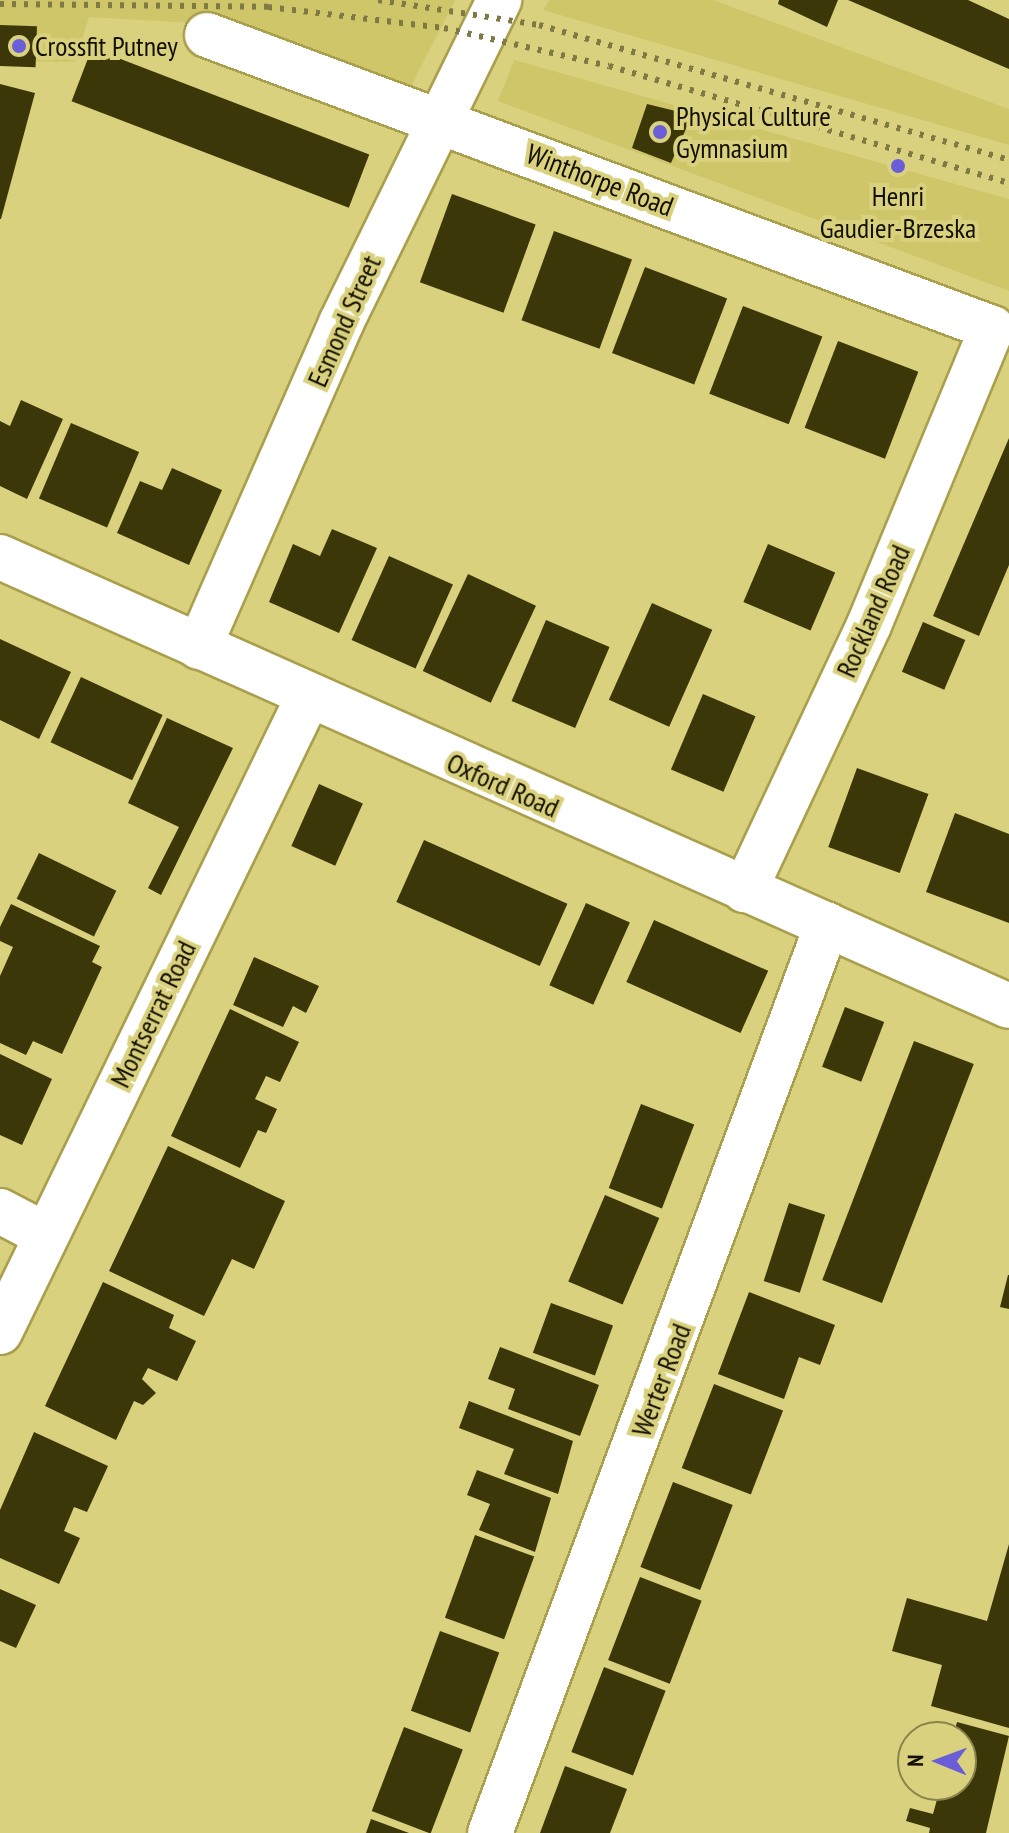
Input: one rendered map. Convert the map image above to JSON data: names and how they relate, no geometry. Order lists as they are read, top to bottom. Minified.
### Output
{"streets":{"street":["Winthorpe Road","Esmond Street","Rockland Road","Oxford Road","Montserrat Road","Werter Road"]},"crossings":[["Winthorpe Road","Esmond Street"],["Winthorpe Road","Rockland Road"],["Esmond Street","Oxford Road"],["Rockland Road","Oxford Road"],["Oxford Road","Montserrat Road"],["Oxford Road","Werter Road"]],"places":["Crossfit Putney","Physical Culture Gymnasium","Henri Gaudier-Brzeska"],"north":"left"}
